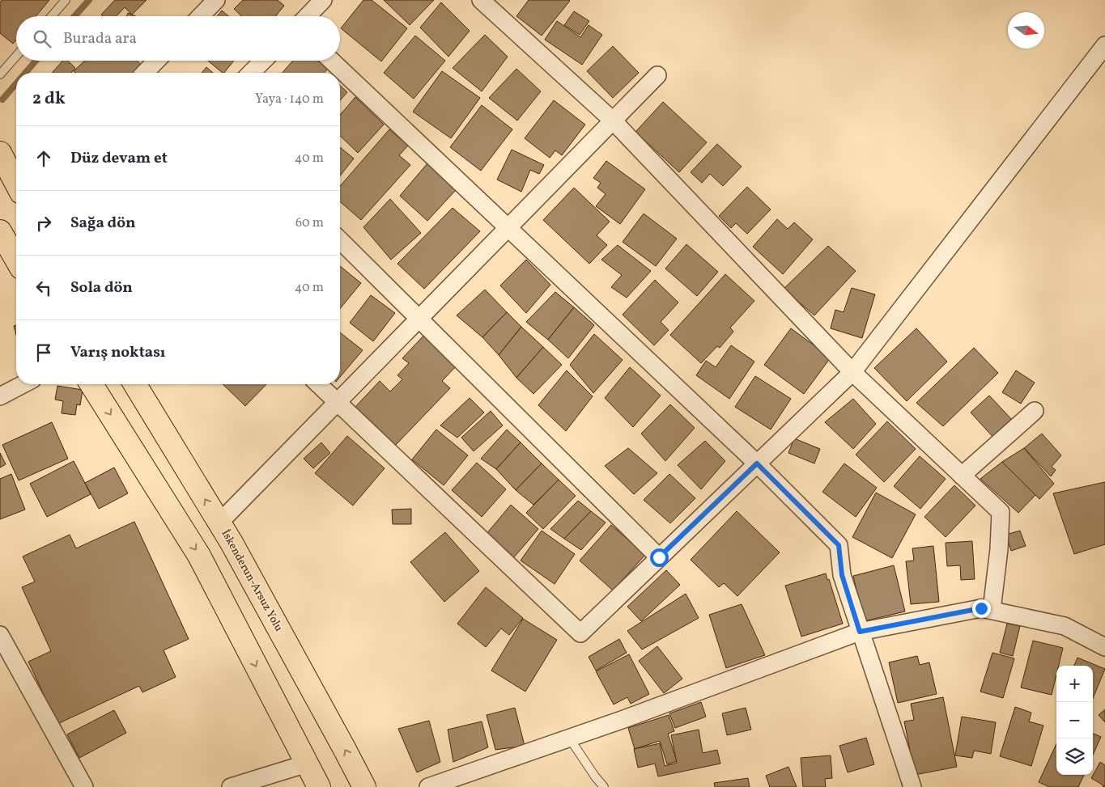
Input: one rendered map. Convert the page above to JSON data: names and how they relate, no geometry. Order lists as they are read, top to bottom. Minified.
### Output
{"streets":{"main road":["İskenderun-Arsuz Yolu"]},"north":"right","page":{"search":"Burada ara","heading":["2 dk","Yaya · 140 m"],"list":[["Düz devam et","40 m"],["Sağa dön","60 m"],["Sola dön","40 m"],"Varış noktası"],"map_buttons":["+","−"]}}
